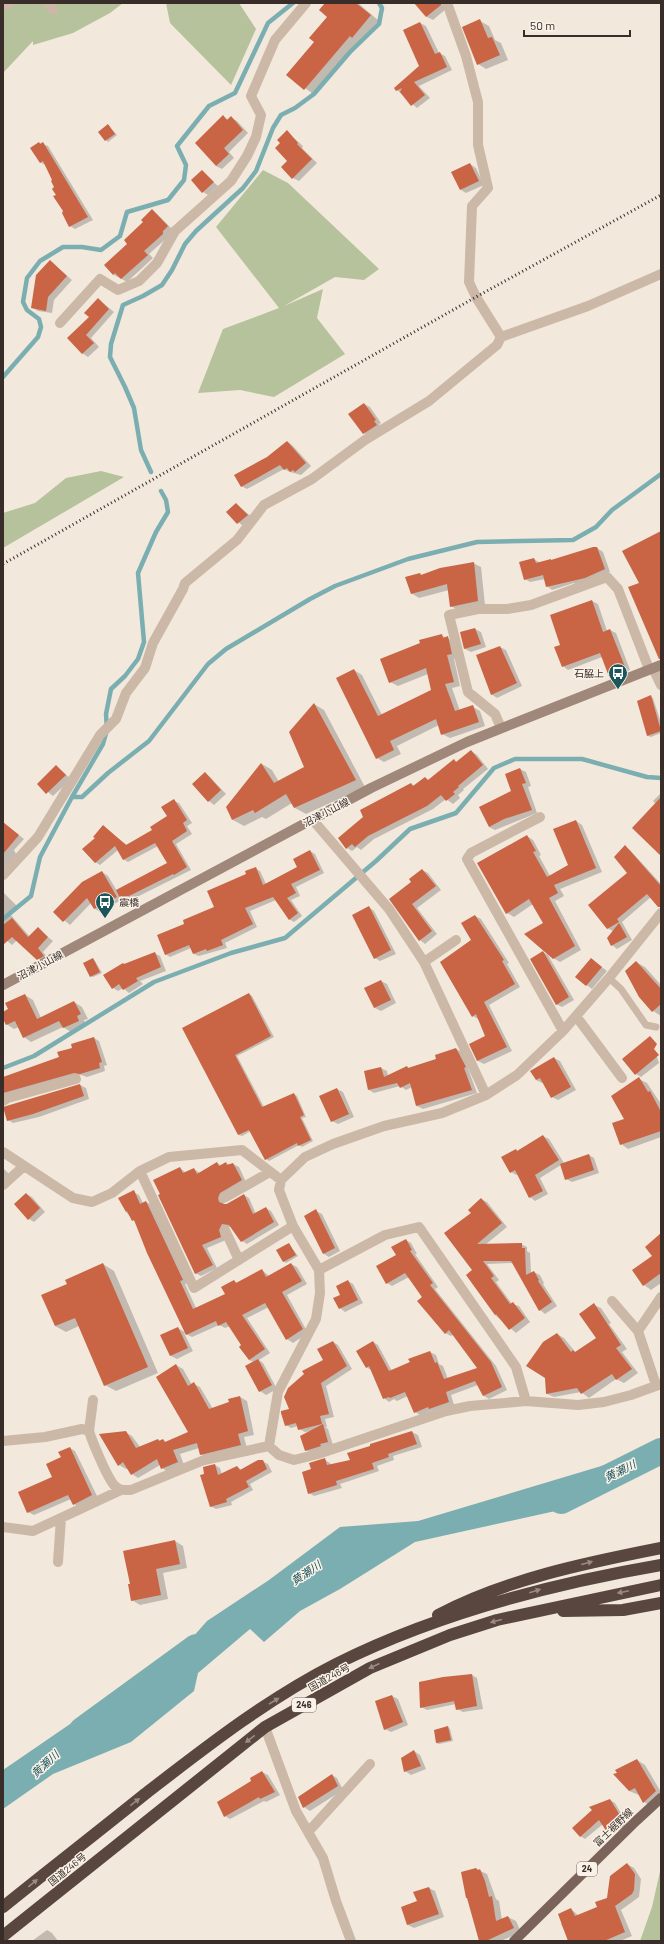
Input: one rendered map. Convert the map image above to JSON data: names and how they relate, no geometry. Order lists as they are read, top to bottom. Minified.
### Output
{"streets":{"highway":["国道246号","246"],"main road":["沼津小山線","富士裾野線","24"]},"water":["黄瀬川"],"places":{"bus stop":["石脇上","震橋"]},"scale_bar":"50 m"}
